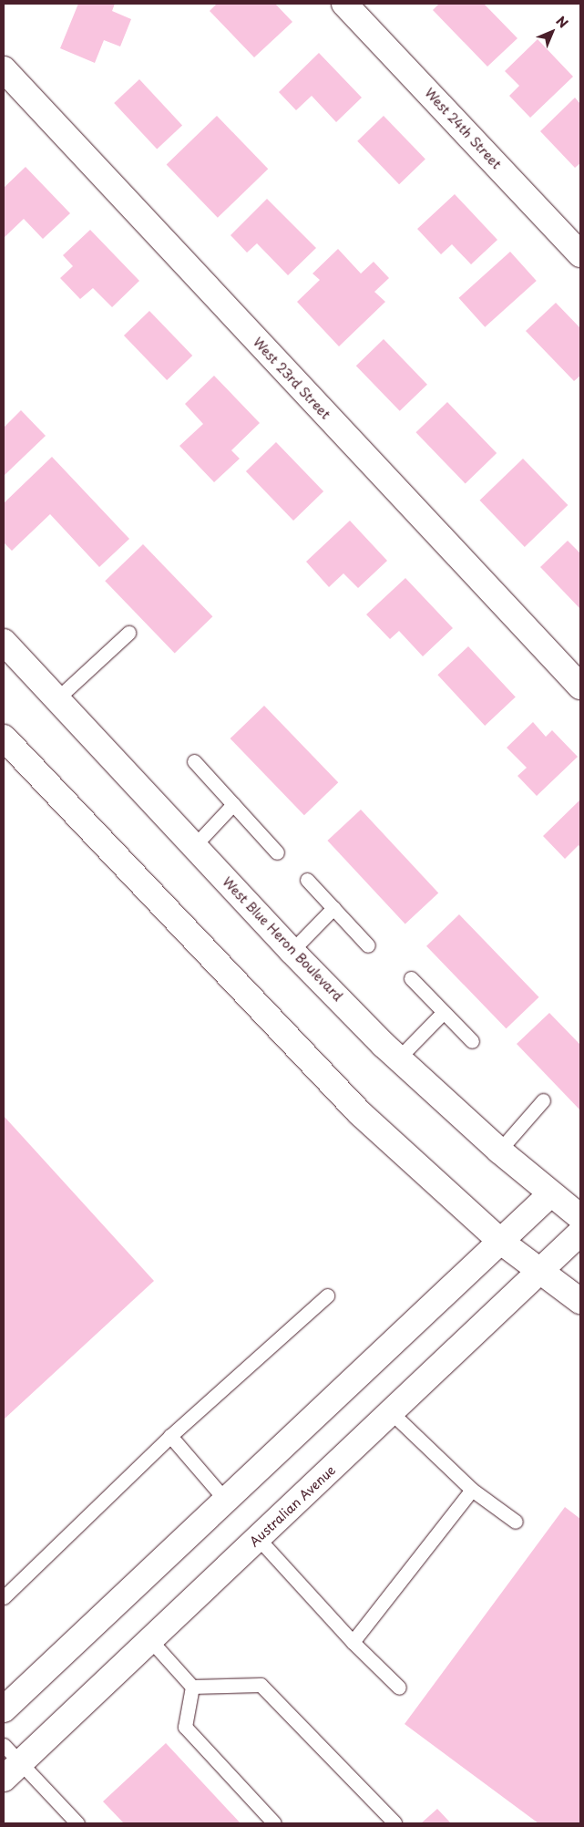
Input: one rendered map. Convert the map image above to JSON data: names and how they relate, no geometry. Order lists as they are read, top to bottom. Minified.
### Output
{"streets":{"main road":["West 24th Street","West 23rd Street","West Blue Heron Boulevard","Australian Avenue"]},"north":"top right"}
